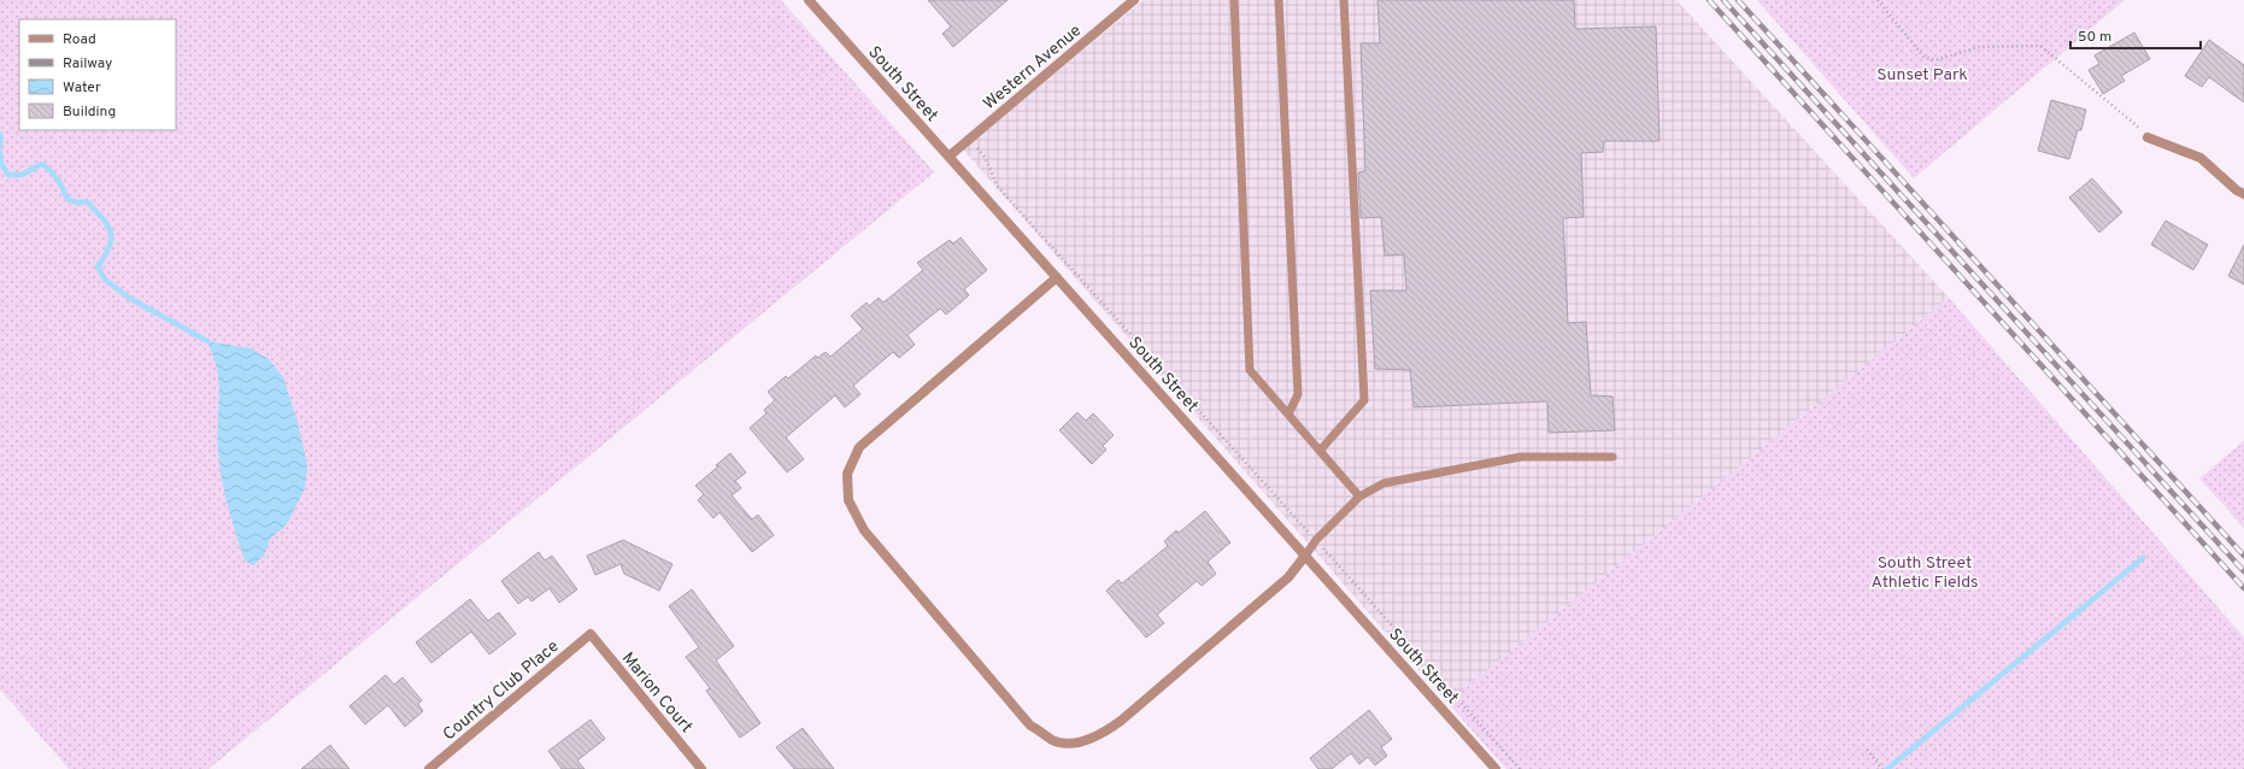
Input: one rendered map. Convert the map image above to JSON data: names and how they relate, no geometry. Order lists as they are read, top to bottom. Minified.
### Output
{"streets":{"street":["Western Avenue","South Street","Country Club Place","Marion Court"]},"crossings":[["Western Avenue","South Street"],["Country Club Place","Marion Court"]],"parks":["Sunset Park","South Street Athletic Fields"],"legend":["Road","Railway","Water","Building"],"scale_bar":"50 m"}
